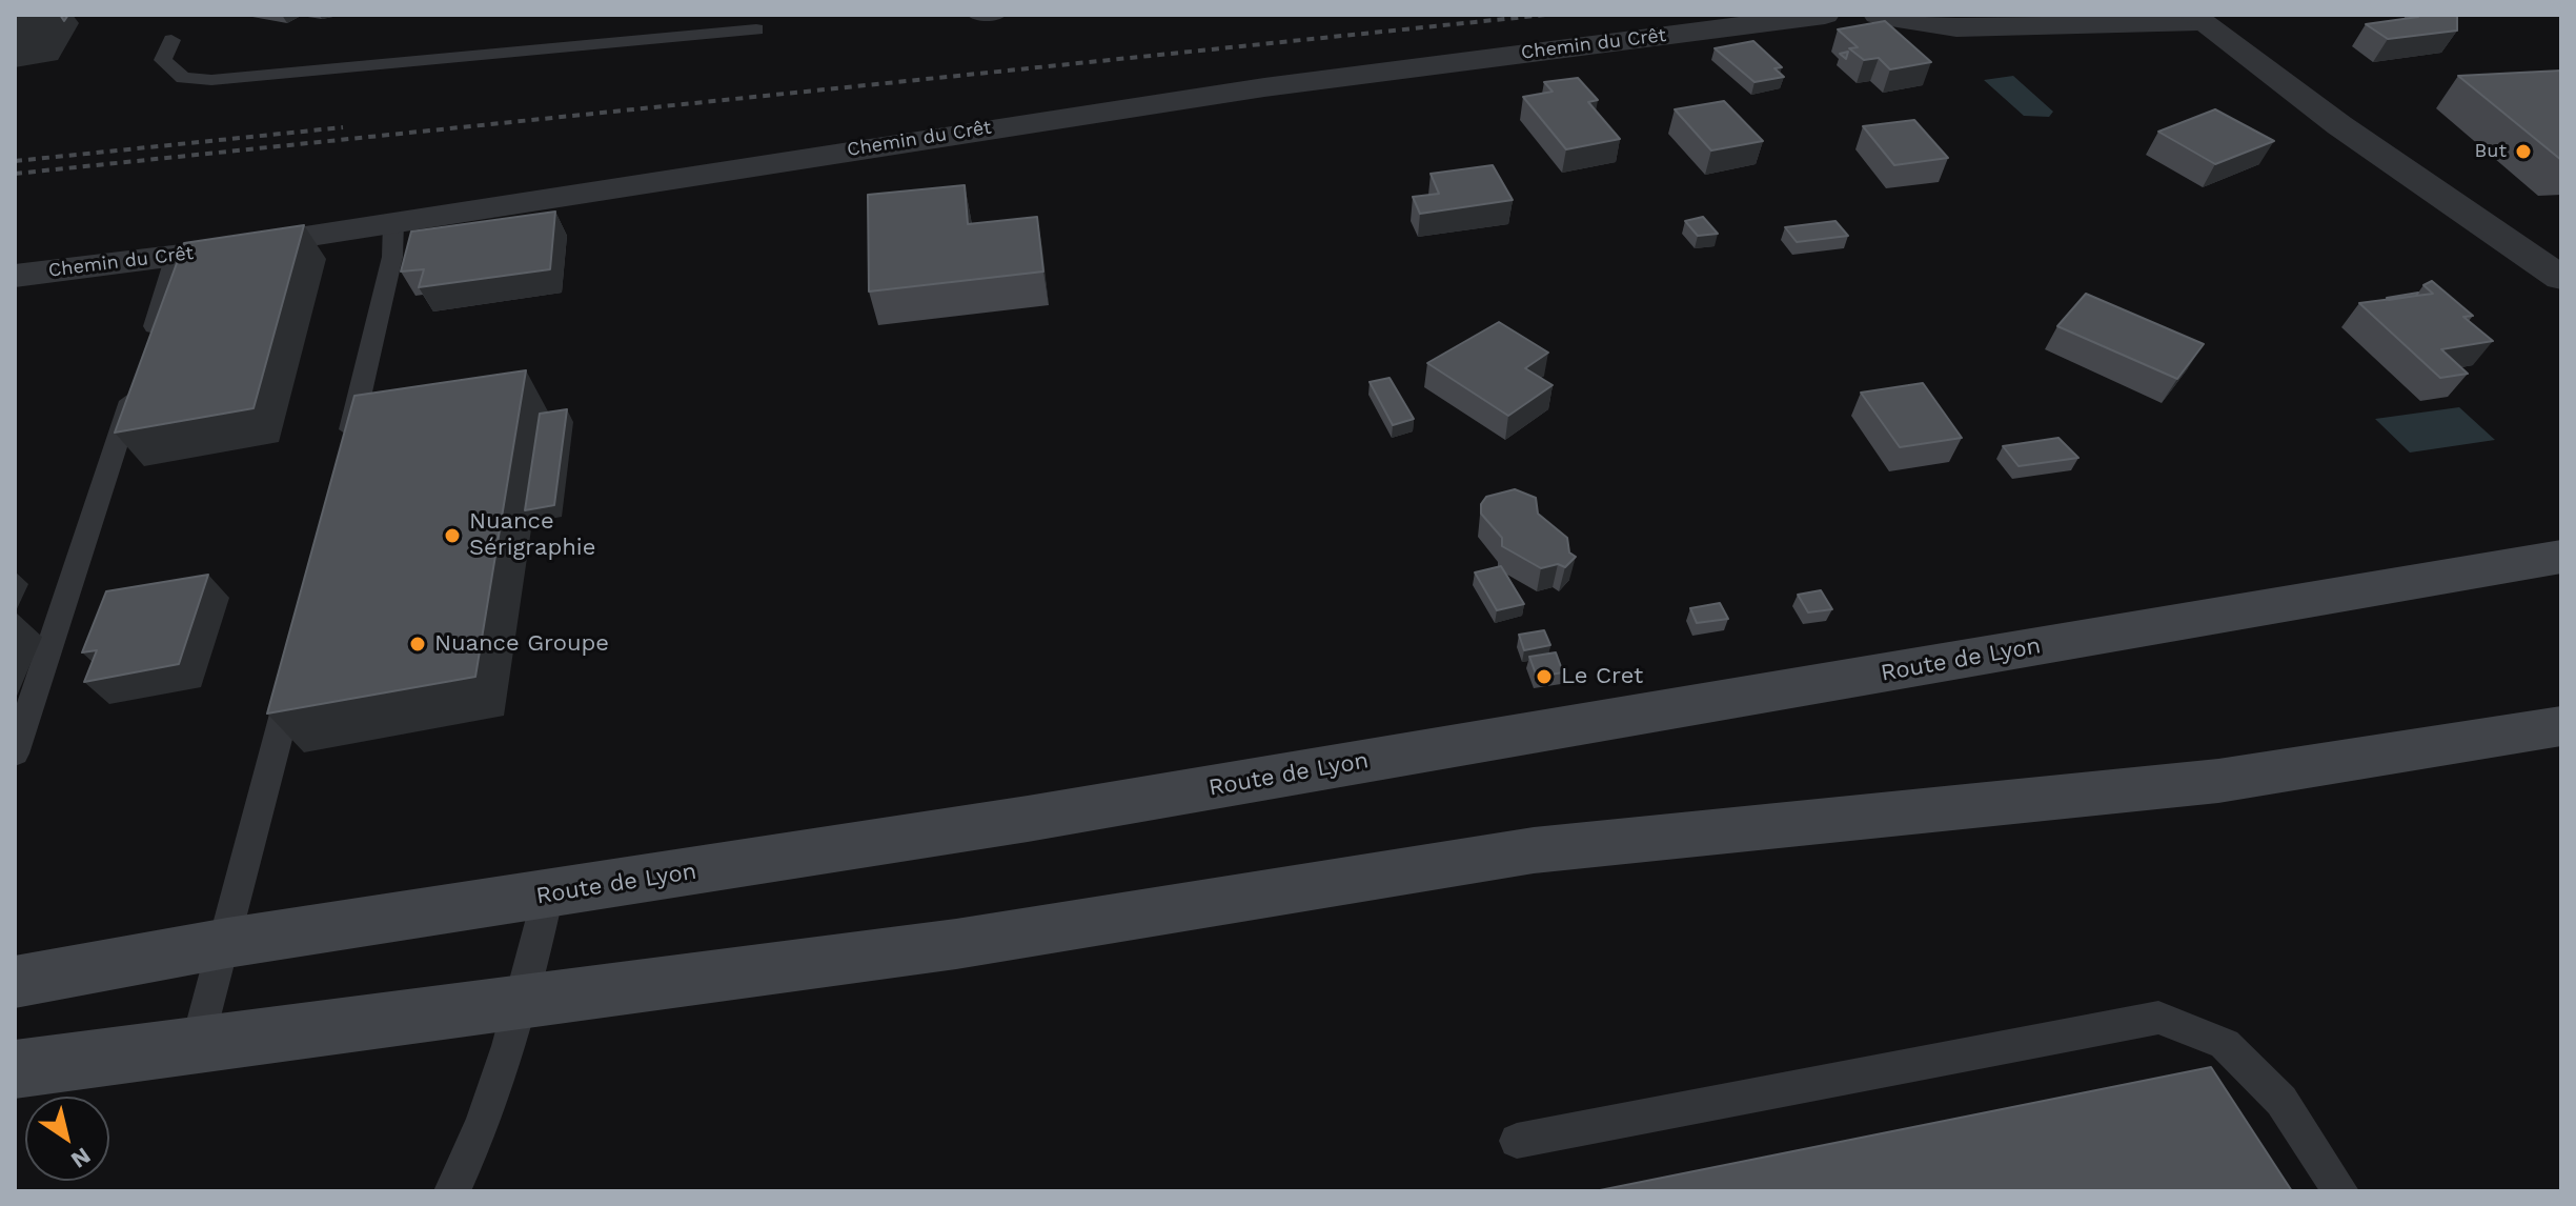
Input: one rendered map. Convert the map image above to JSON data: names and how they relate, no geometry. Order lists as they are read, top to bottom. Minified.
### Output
{"streets":{"main road":["Route de Lyon"],"street":["Chemin du Crêt"]},"places":["But","Nuance Sérigraphie","Nuance Groupe","Le Cret"],"north":"bottom right"}
